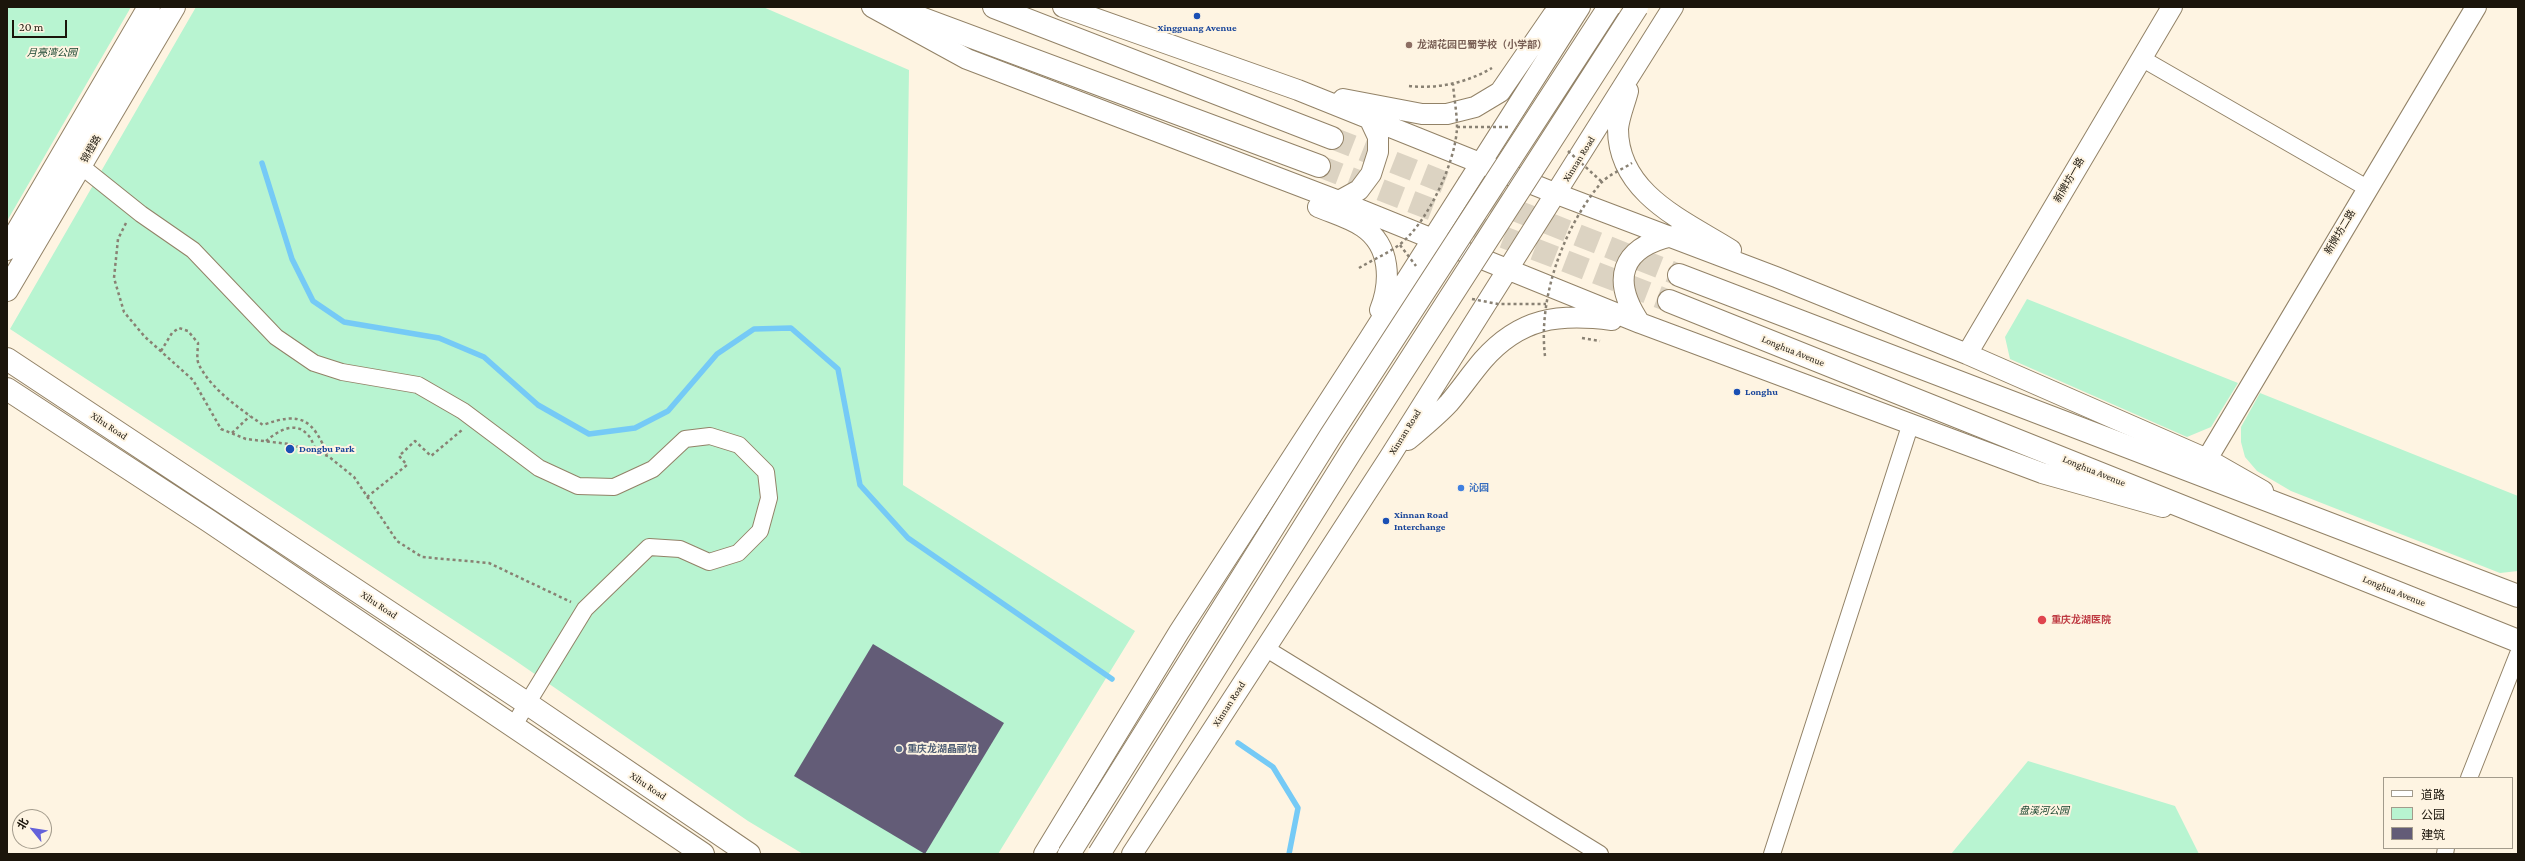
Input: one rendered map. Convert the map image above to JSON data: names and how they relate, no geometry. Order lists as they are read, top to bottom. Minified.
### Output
{"streets":{"main road":["锦橙路","Longhua Avenue","Xihu Road"],"street":["Xinnan Road","新牌坊一路","新牌坊二路"]},"parks":["月亮湾公园","盘溪河公园"],"places":["Xingguang Avenue","龙湖花园巴蜀学校（小学部）","Longhu","Dongbu Park","沁园","Xinnan Road Interchange","重庆龙湖医院","重庆龙湖晶郦馆"],"legend":["道路","公园","建筑"],"scale_bar":"20 m","north":"top left"}
